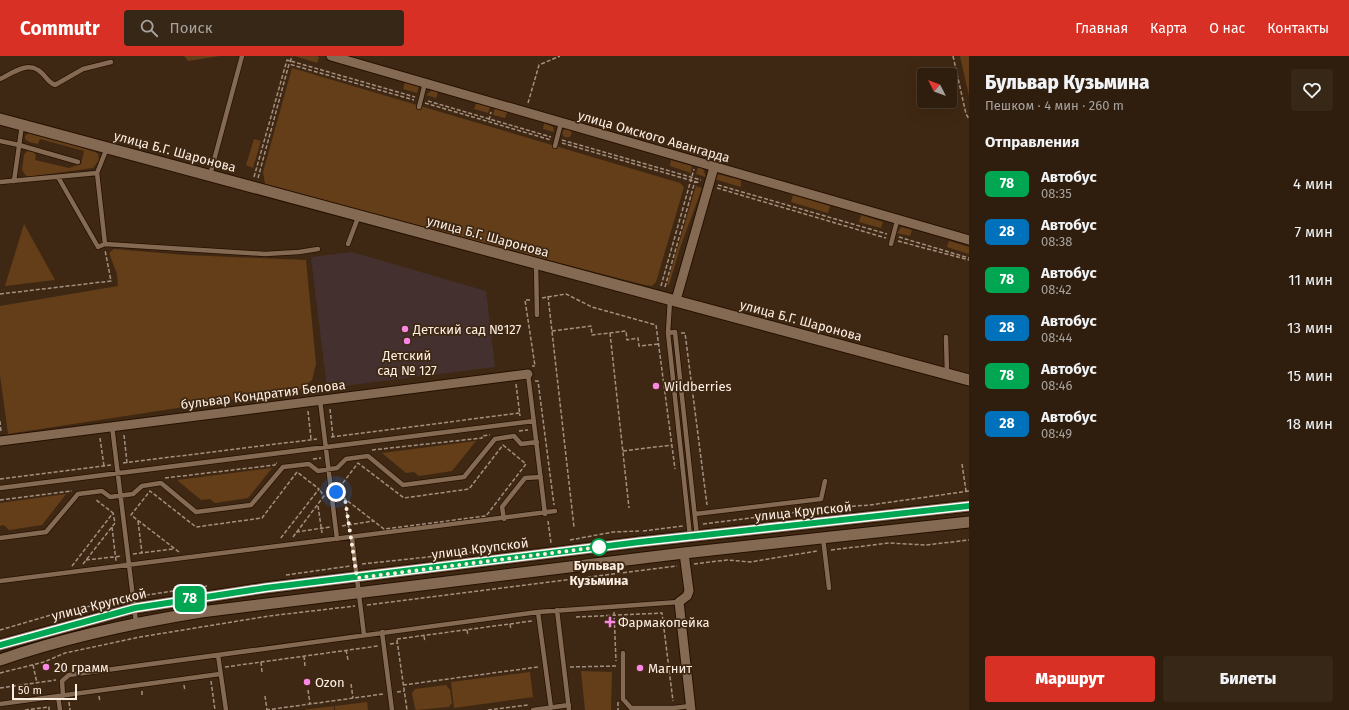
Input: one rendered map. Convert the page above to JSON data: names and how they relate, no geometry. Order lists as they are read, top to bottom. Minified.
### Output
{"streets":{"main road":["улица Б.Г. Шаронова","улица Крупской"],"street":["улица Омского Авангарда","бульвар Кондратия Белова"]},"places":{"other":["Детский сад №127","Детский сад № 127","Wildberries","Бульвар Кузьмина","20 грамм","Магнит","Ozon"],"health":["Фармакопейка"]},"lines":["bus line 78"],"scale_bar":"50 m","north":"top left","page":{"header":"Commutr","search":"Поиск","nav":["Главная","Карта","О нас","Контакты"],"on_map":"78","heading":[["Бульвар Кузьмина","Пешком · 4 мин · 260 m"],"Отправления"],"list":[{"mark":"78","name":"Автобус","note":"08:35","value":"4 мин"},{"mark":"28","name":"Автобус","note":"08:38","value":"7 мин"},{"mark":"78","name":"Автобус","note":"08:42","value":"11 мин"},{"mark":"28","name":"Автобус","note":"08:44","value":"13 мин"},{"mark":"78","name":"Автобус","note":"08:46","value":"15 мин"},{"mark":"28","name":"Автобус","note":"08:49","value":"18 мин"}],"buttons":["Маршрут","Билеты"],"scale":"50 m"}}
